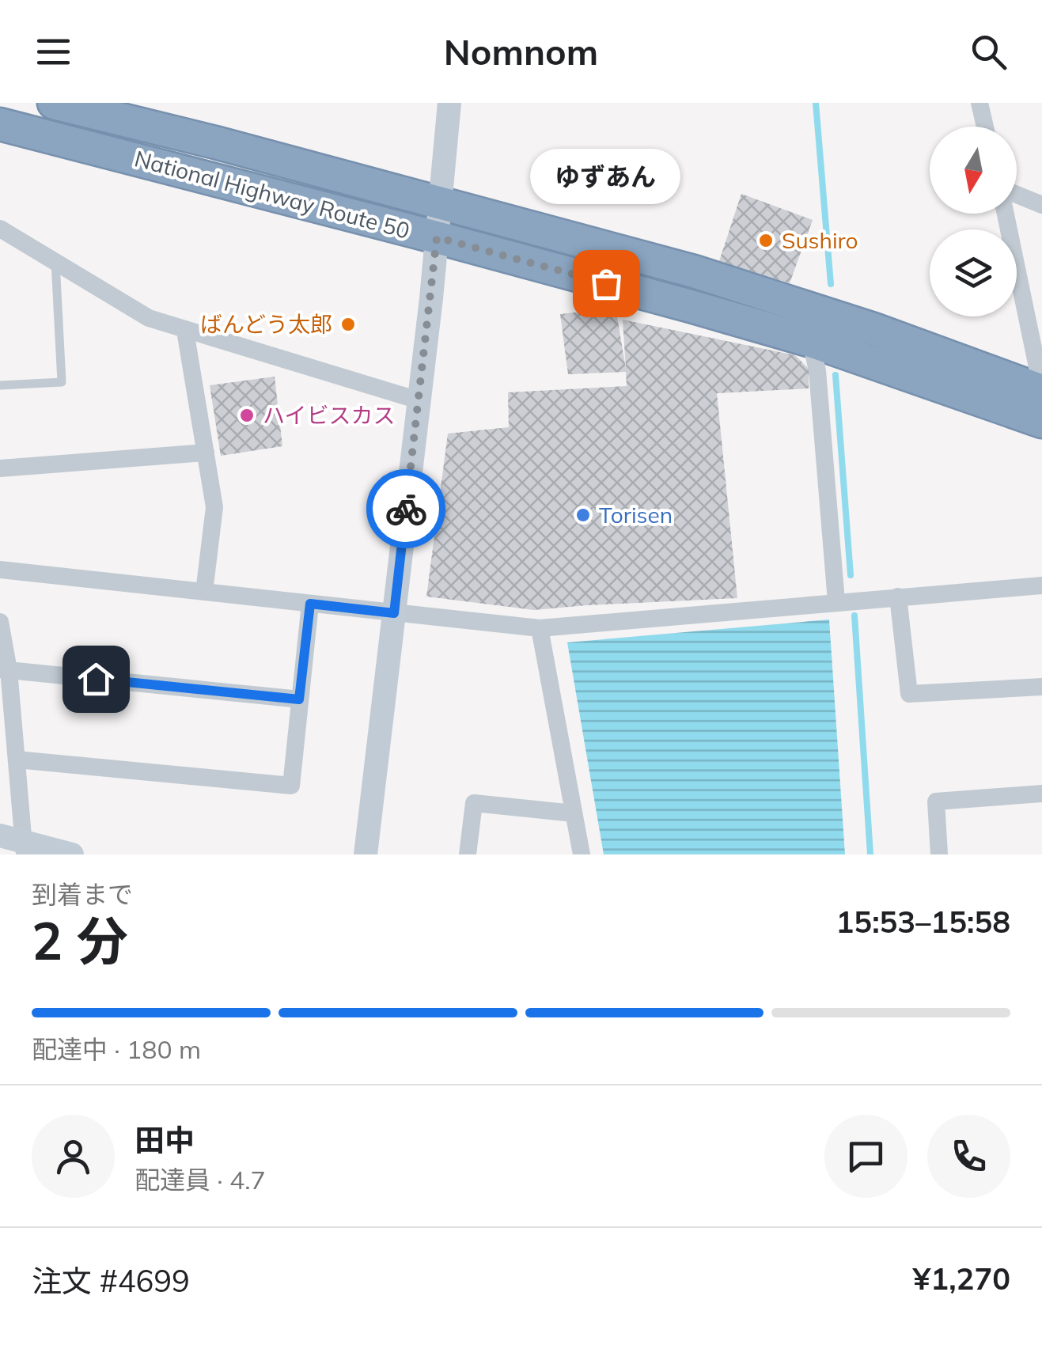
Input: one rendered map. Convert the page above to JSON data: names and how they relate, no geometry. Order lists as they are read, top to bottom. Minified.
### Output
{"streets":{"highway":["National Highway Route 50"]},"places":["Sushiro","ゆずあん","ばんどう太郎","ハイビスカス","Torisen"],"north":"bottom","page":{"header":"Nomnom","bubble":"ゆずあん","heading":["2 分","到着まで","15:53–15:58"],"panel":["田中","配達員 · 4.7","注文 #4699","¥1,270"],"bar":"配達中 · 180 m"}}
